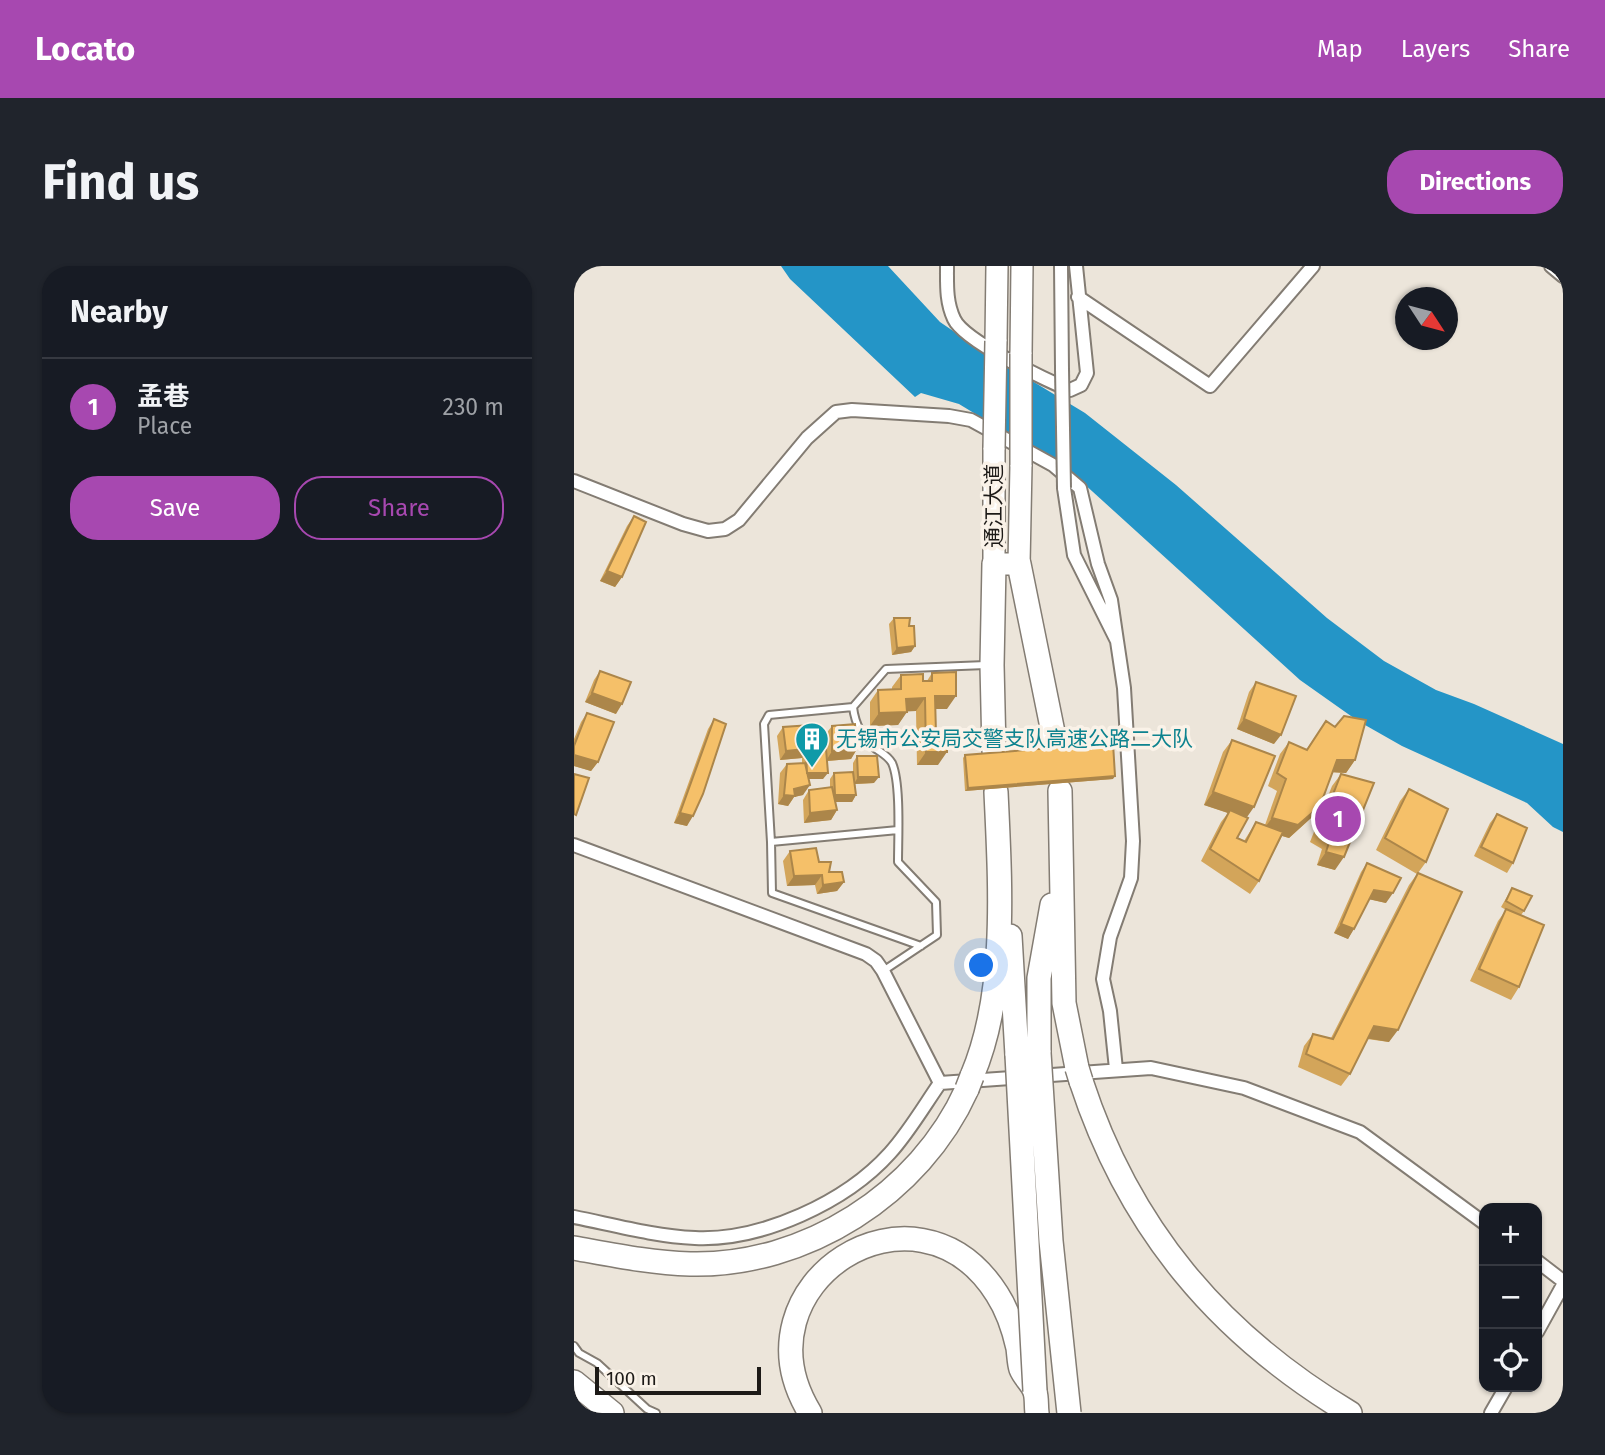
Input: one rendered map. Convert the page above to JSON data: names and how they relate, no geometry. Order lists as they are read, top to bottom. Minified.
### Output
{"streets":{"highway":["通江大道"]},"places":{"building":["无锡市公安局交警支队高速公路二大队"]},"scale_bar":"100 m","north":"bottom right","page":{"header":"Locato","nav":["Map","Layers","Share"],"buttons":["Directions",["Save","Share"]],"title":"Find us","heading":"Nearby","list":[{"mark":"1","name":"孟巷","note":"Place","value":"230 m"}],"pins":"1","map_buttons":["+","−"],"scale":"100 m"}}
